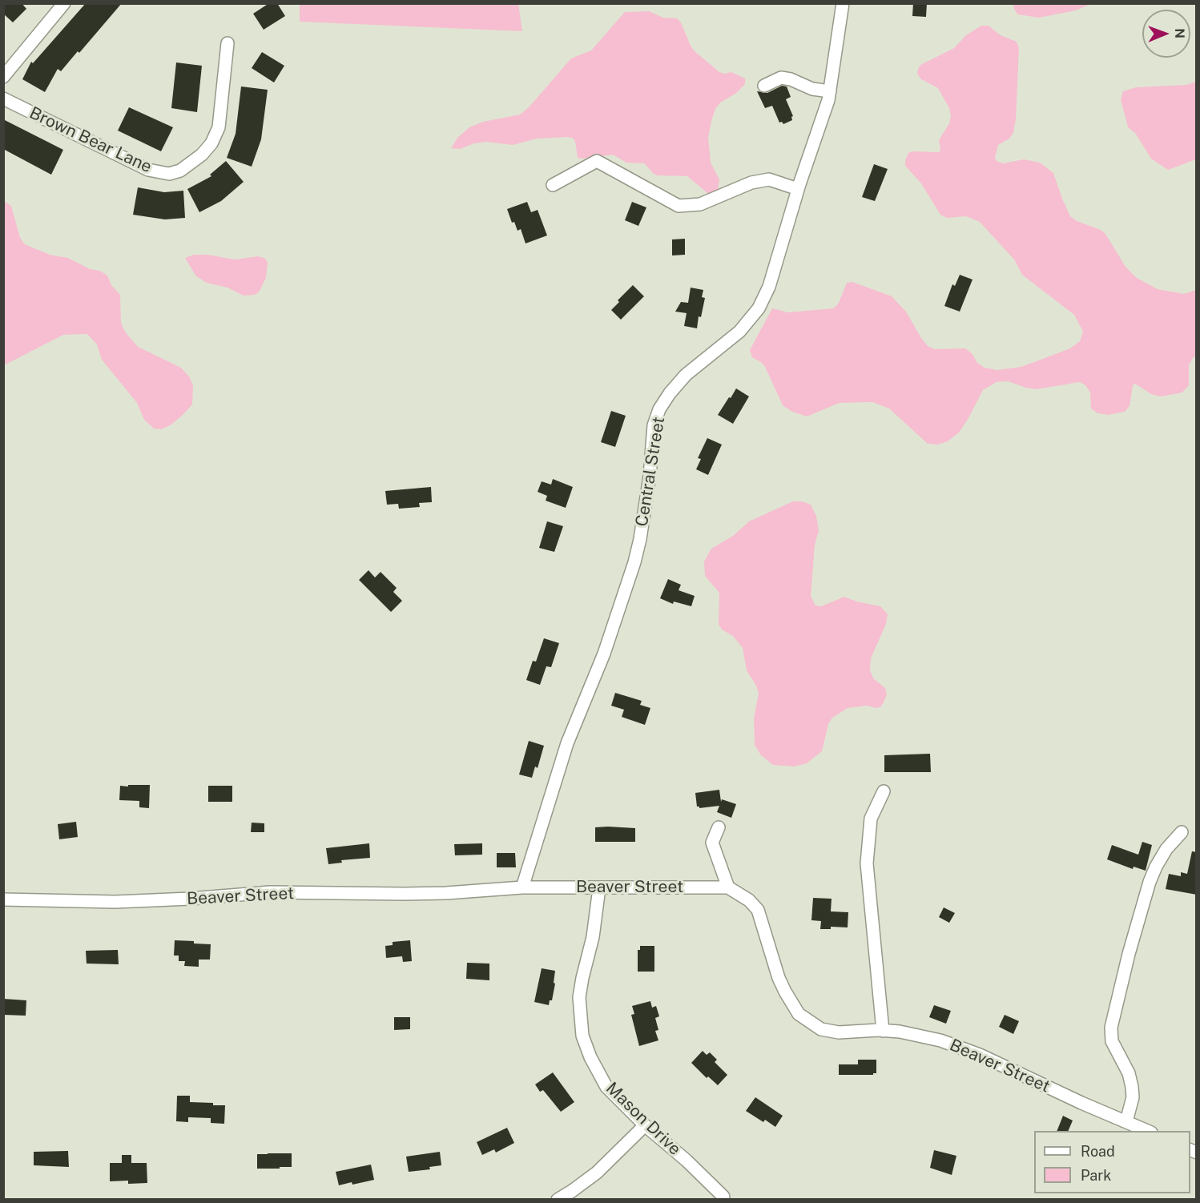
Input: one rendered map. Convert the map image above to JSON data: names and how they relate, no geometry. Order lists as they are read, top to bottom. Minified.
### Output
{"streets":{"street":["Brown Bear Lane","Central Street","Beaver Street","Mason Drive"]},"crossings":[["Central Street","Beaver Street"],["Beaver Street","Mason Drive"]],"legend":["Road","Park"],"north":"right"}
